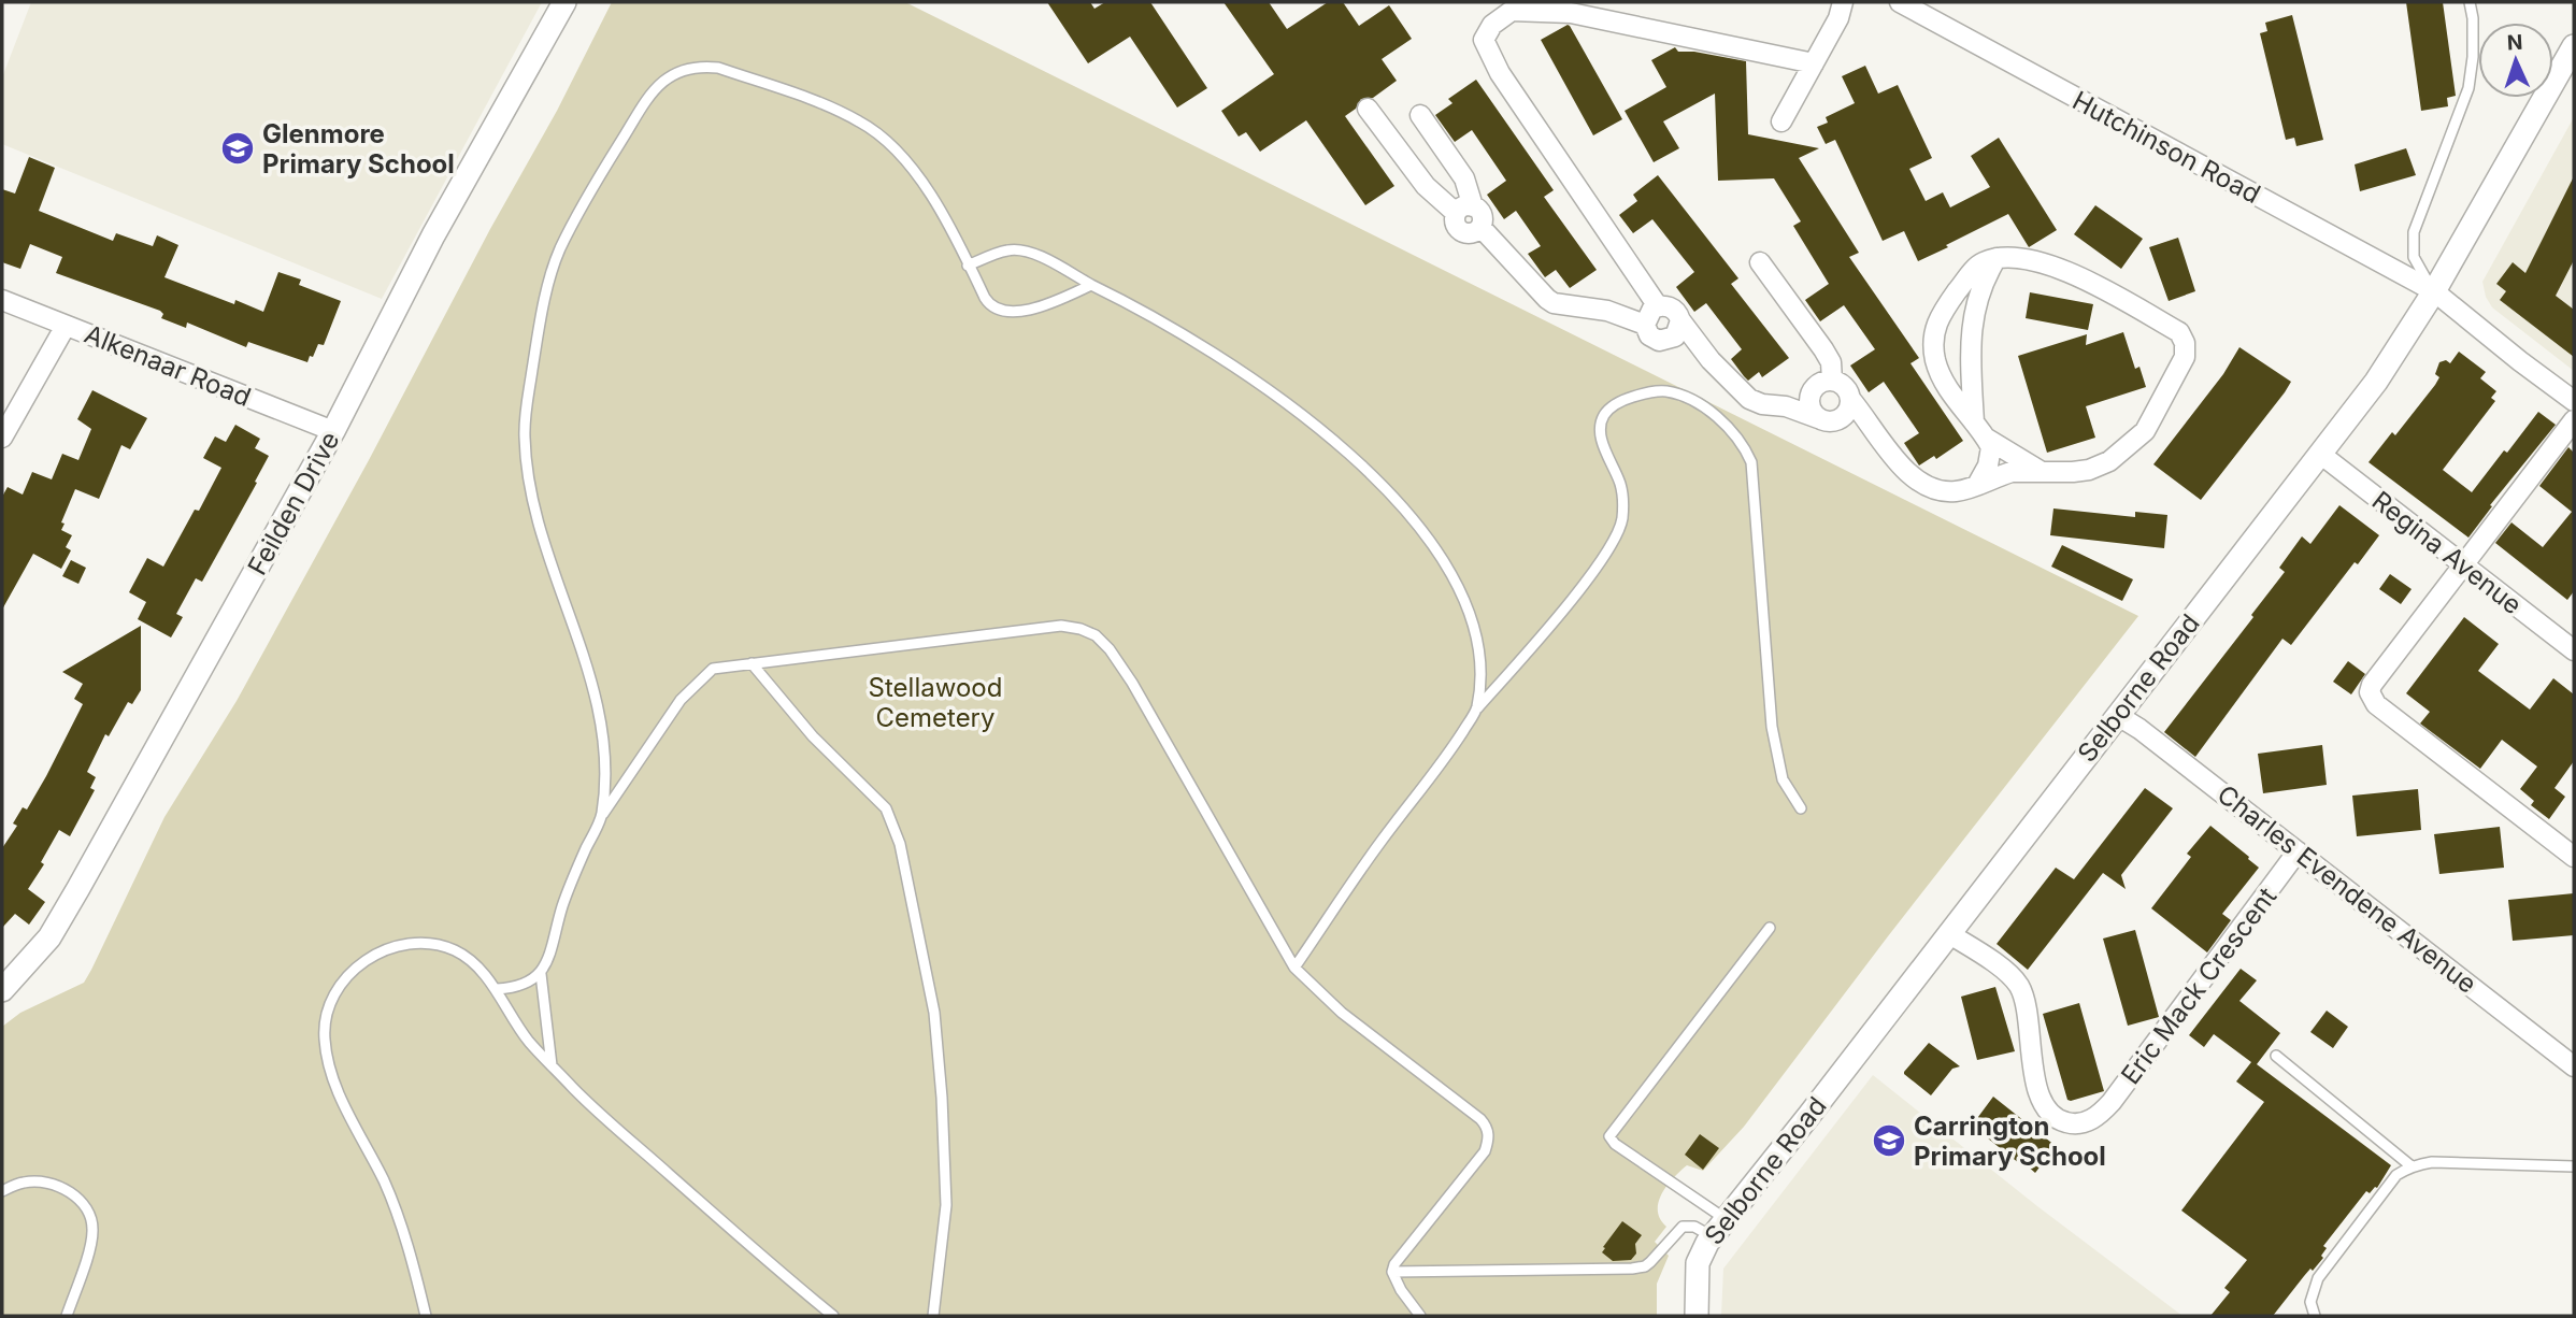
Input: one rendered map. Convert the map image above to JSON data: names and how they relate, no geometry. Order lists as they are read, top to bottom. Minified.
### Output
{"streets":{"street":["Hutchinson Road","Alkenaar Road","Feilden Drive","Regina Avenue","Selborne Road","Charles Evendene Avenue","Eric Mack Crescent"]},"crossings":[["Hutchinson Road","Selborne Road"],["Alkenaar Road","Feilden Drive"],["Regina Avenue","Selborne Road"],["Selborne Road","Charles Evendene Avenue"],["Selborne Road","Eric Mack Crescent"],["Charles Evendene Avenue","Eric Mack Crescent"]],"parks":["Stellawood Cemetery"],"places":{"school or university":["Glenmore Primary School","Carrington Primary School"]},"north":"top"}
